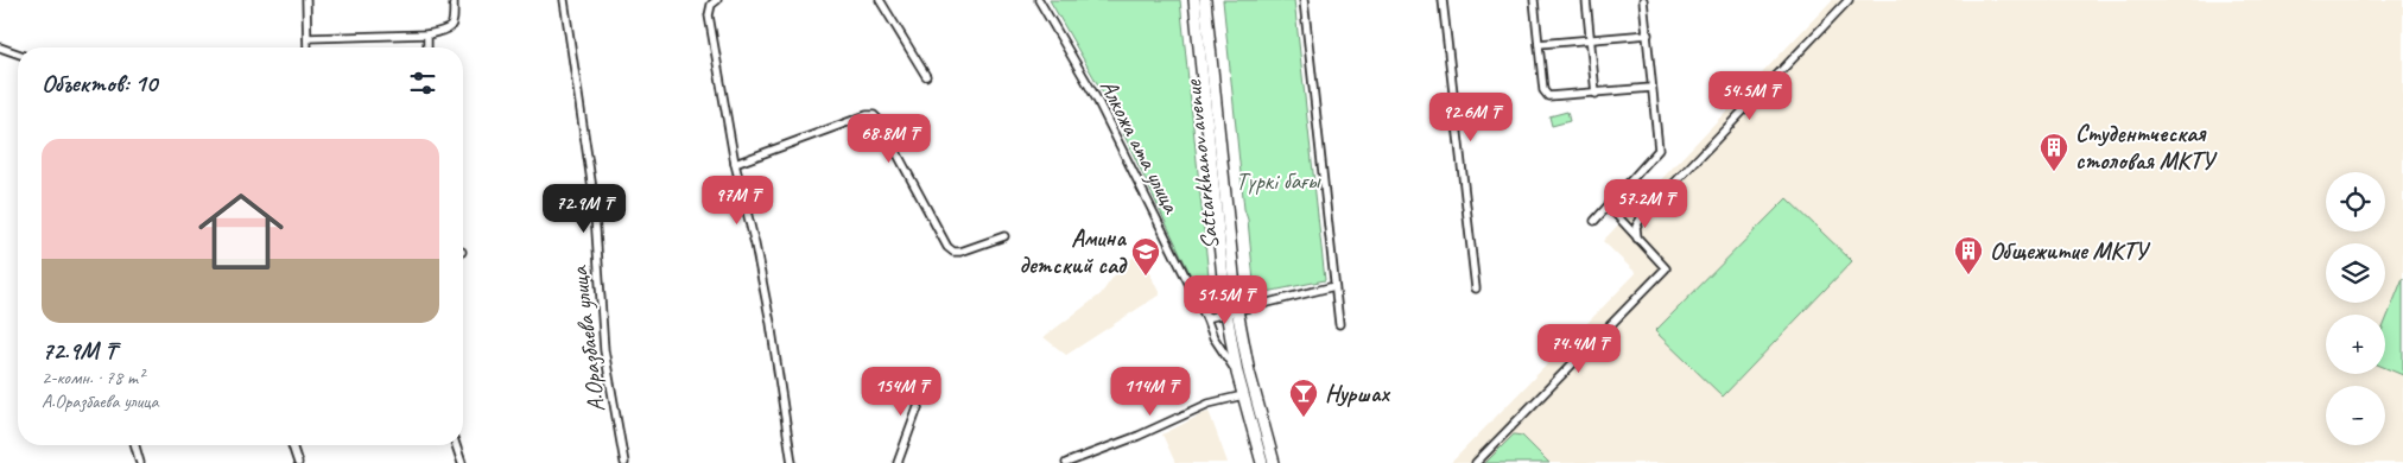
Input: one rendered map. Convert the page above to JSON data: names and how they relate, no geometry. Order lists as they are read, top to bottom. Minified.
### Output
{"streets":{"main road":["Sattarkhanov avenue"],"street":["Алкожа ата улица","А.Оразбаева улица"]},"crossings":[["Алкожа ата улица","Sattarkhanov avenue"]],"parks":["Түркі бағы"],"places":{"building":["Студентческая столовая МКТУ","Общежитие МКТУ"],"school or university":["Амина детский сад"],"bar":["Нуршах"]},"page":{"heading":"Объектов: 10","price":["54.5M ₸","92.6M ₸","68.8M ₸","97M ₸","57.2M ₸","72.9M ₸","51.5M ₸","74.4M ₸","154M ₸","114M ₸"],"list":[{"name":"72.9M ₸","note":"2-комн. · 78 m² · А.Оразбаева улица"}],"map_buttons":["+","−"]}}
